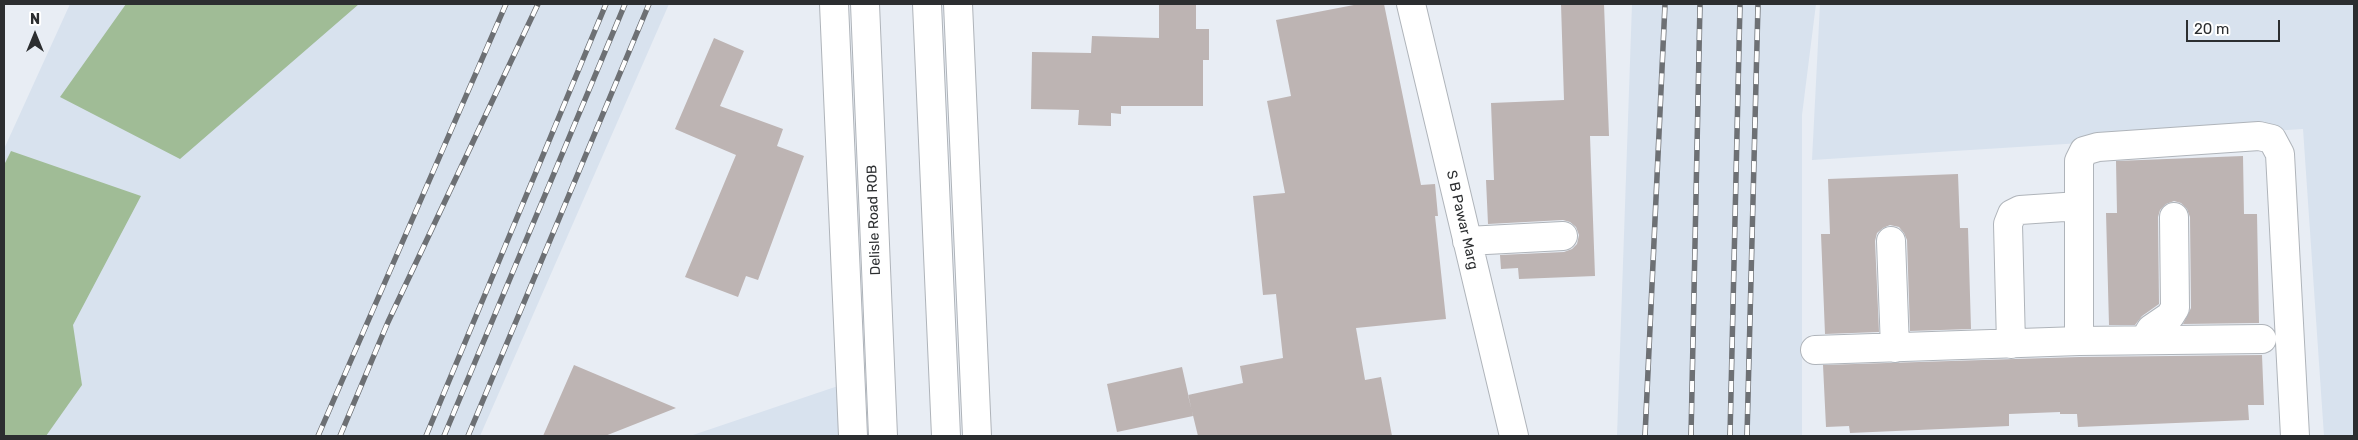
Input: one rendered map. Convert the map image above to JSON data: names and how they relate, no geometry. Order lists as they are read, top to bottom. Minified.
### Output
{"streets":{"street":["Delisle Road ROB","S B Pawar Marg"]},"scale_bar":"20 m","north":"top"}
